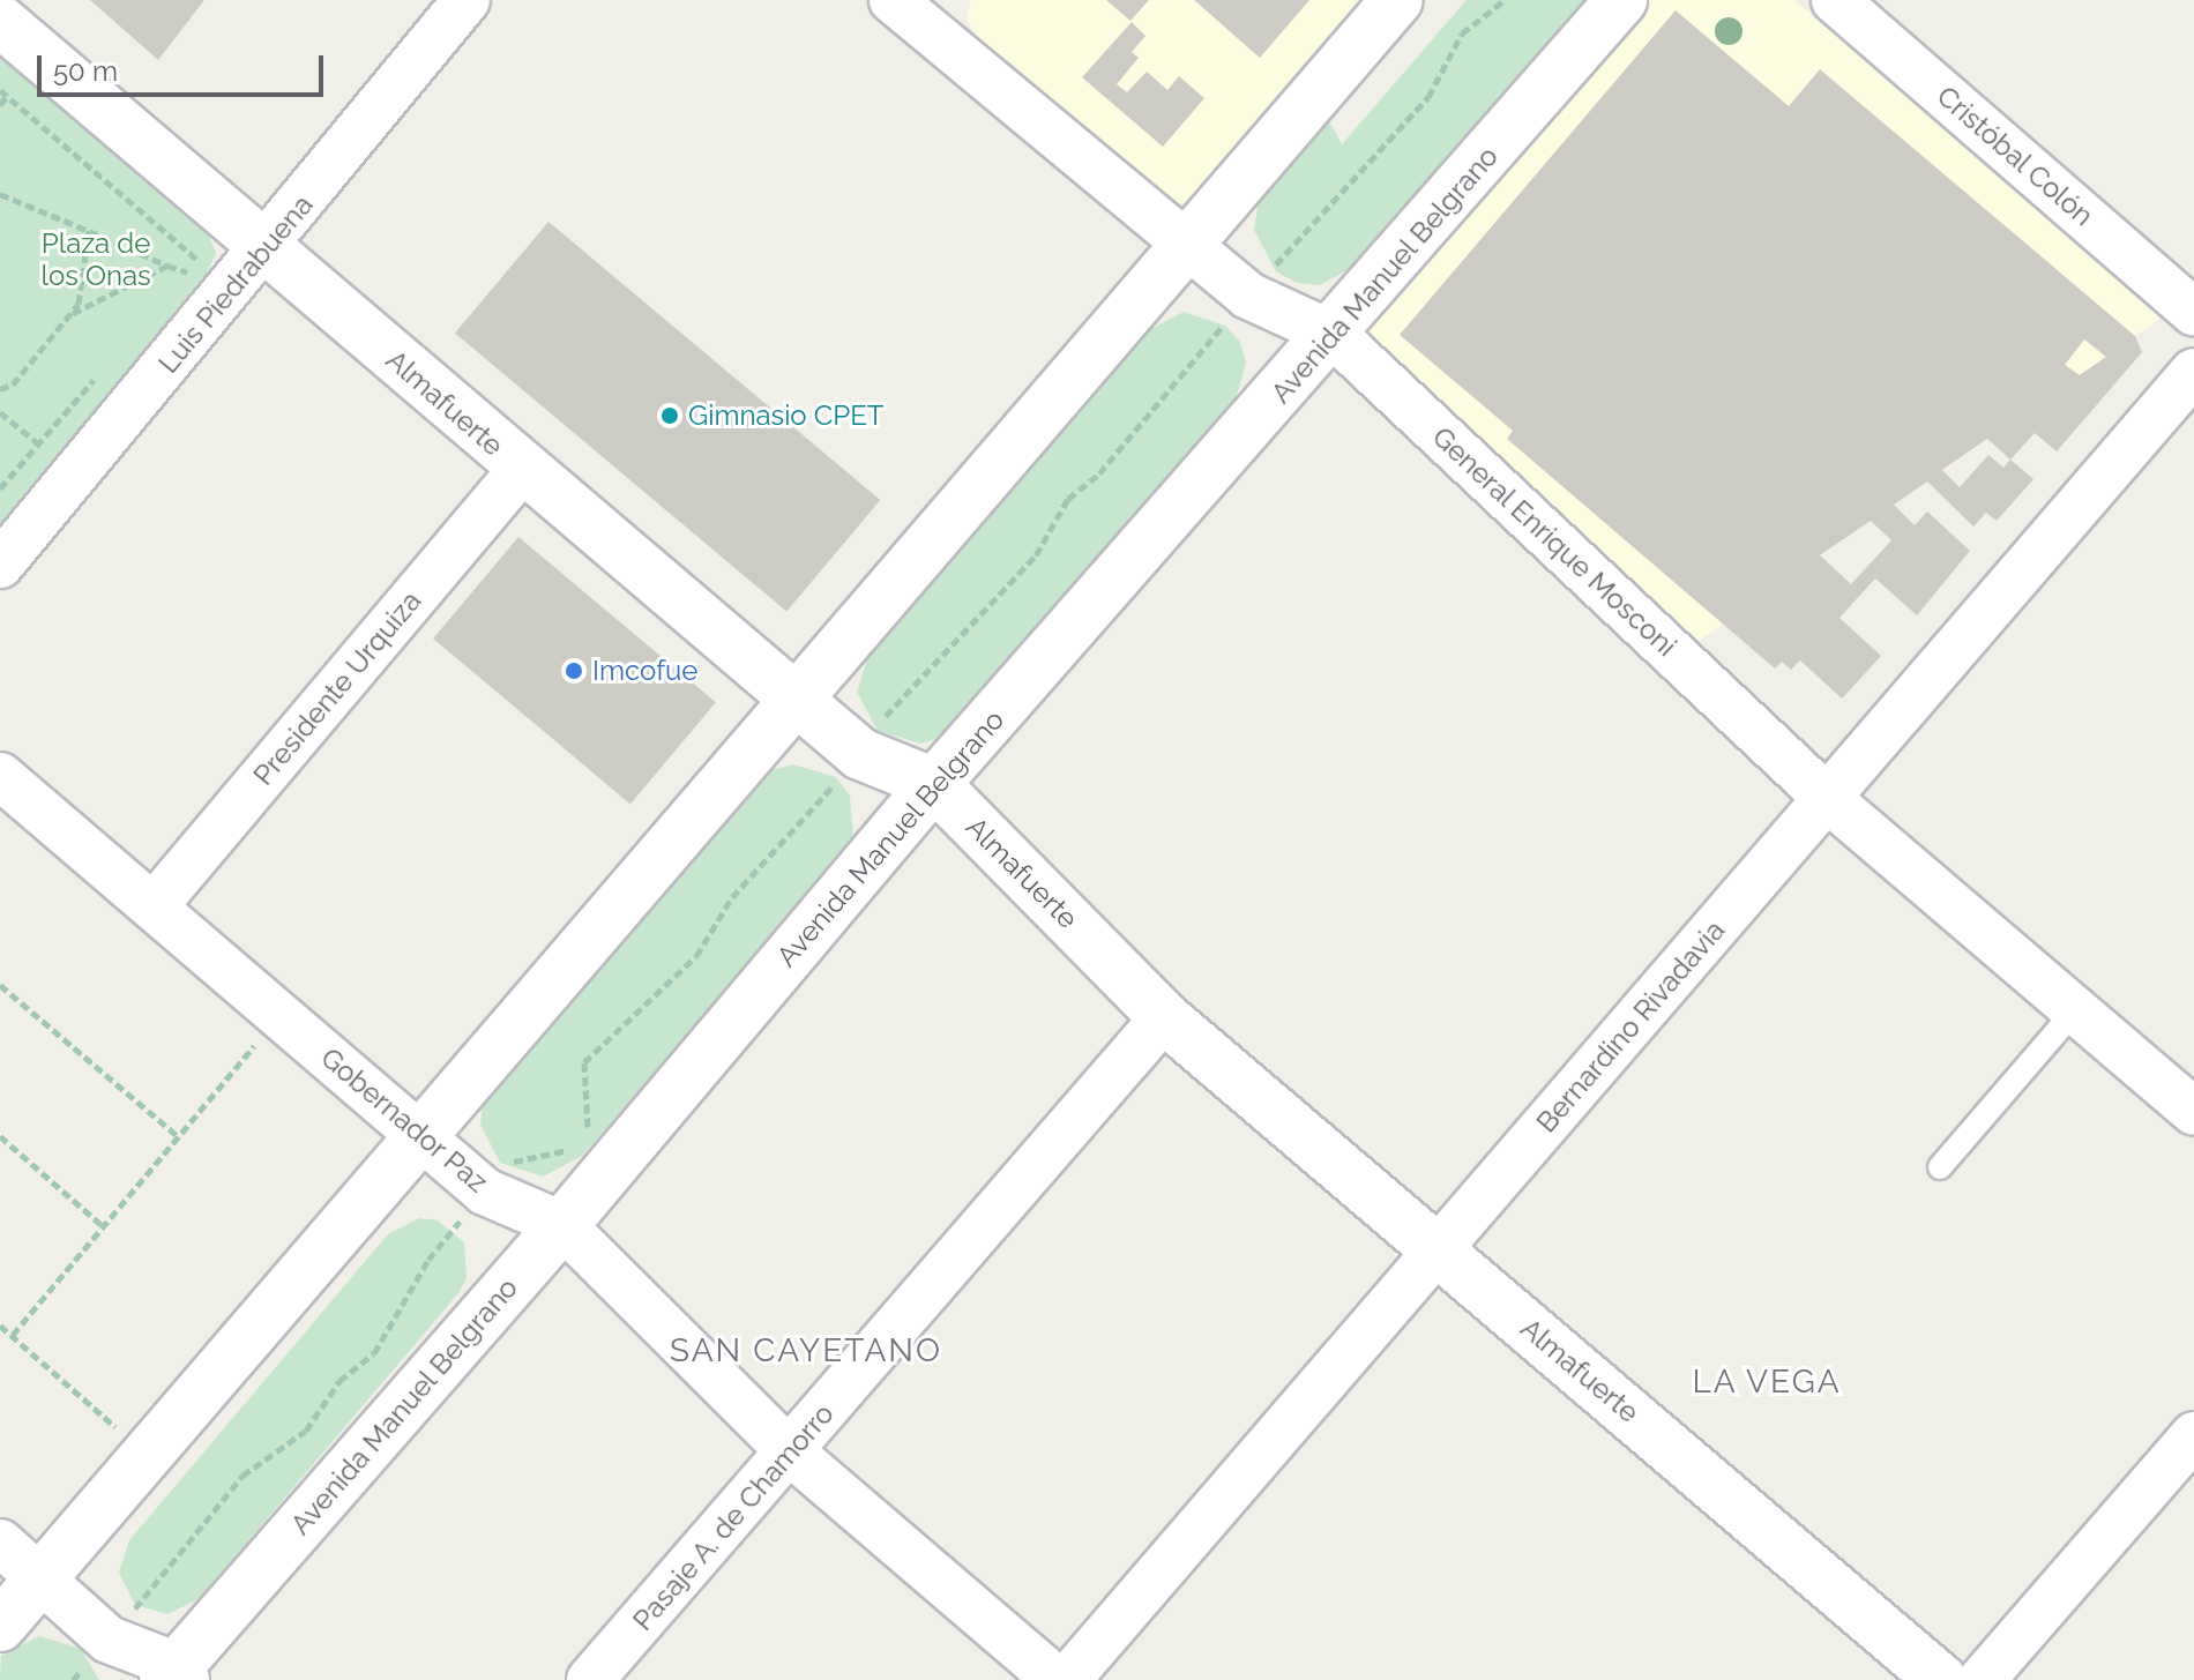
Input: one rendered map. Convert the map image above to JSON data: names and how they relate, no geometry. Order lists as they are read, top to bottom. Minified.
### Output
{"streets":{"main road":["Avenida Manuel Belgrano","Almafuerte"],"street":["Cristóbal Colón","Luis Piedrabuena","General Enrique Mosconi","Presidente Urquiza","Bernardino Rivadavia","Gobernador Paz","Pasaje A. de Chamorro"]},"crossings":[["Avenida Manuel Belgrano","Almafuerte"],["Avenida Manuel Belgrano","General Enrique Mosconi"],["Avenida Manuel Belgrano","Gobernador Paz"],["Luis Piedrabuena","Almafuerte"],["Almafuerte","Presidente Urquiza"],["Almafuerte","Bernardino Rivadavia"],["Almafuerte","Pasaje A. de Chamorro"],["General Enrique Mosconi","Bernardino Rivadavia"],["Presidente Urquiza","Gobernador Paz"],["Gobernador Paz","Pasaje A. de Chamorro"]],"districts":["SAN CAYETANO","LA VEGA"],"parks":["Plaza de los Onas"],"places":["Gimnasio CPET","Imcofue"],"scale_bar":"50 m"}
